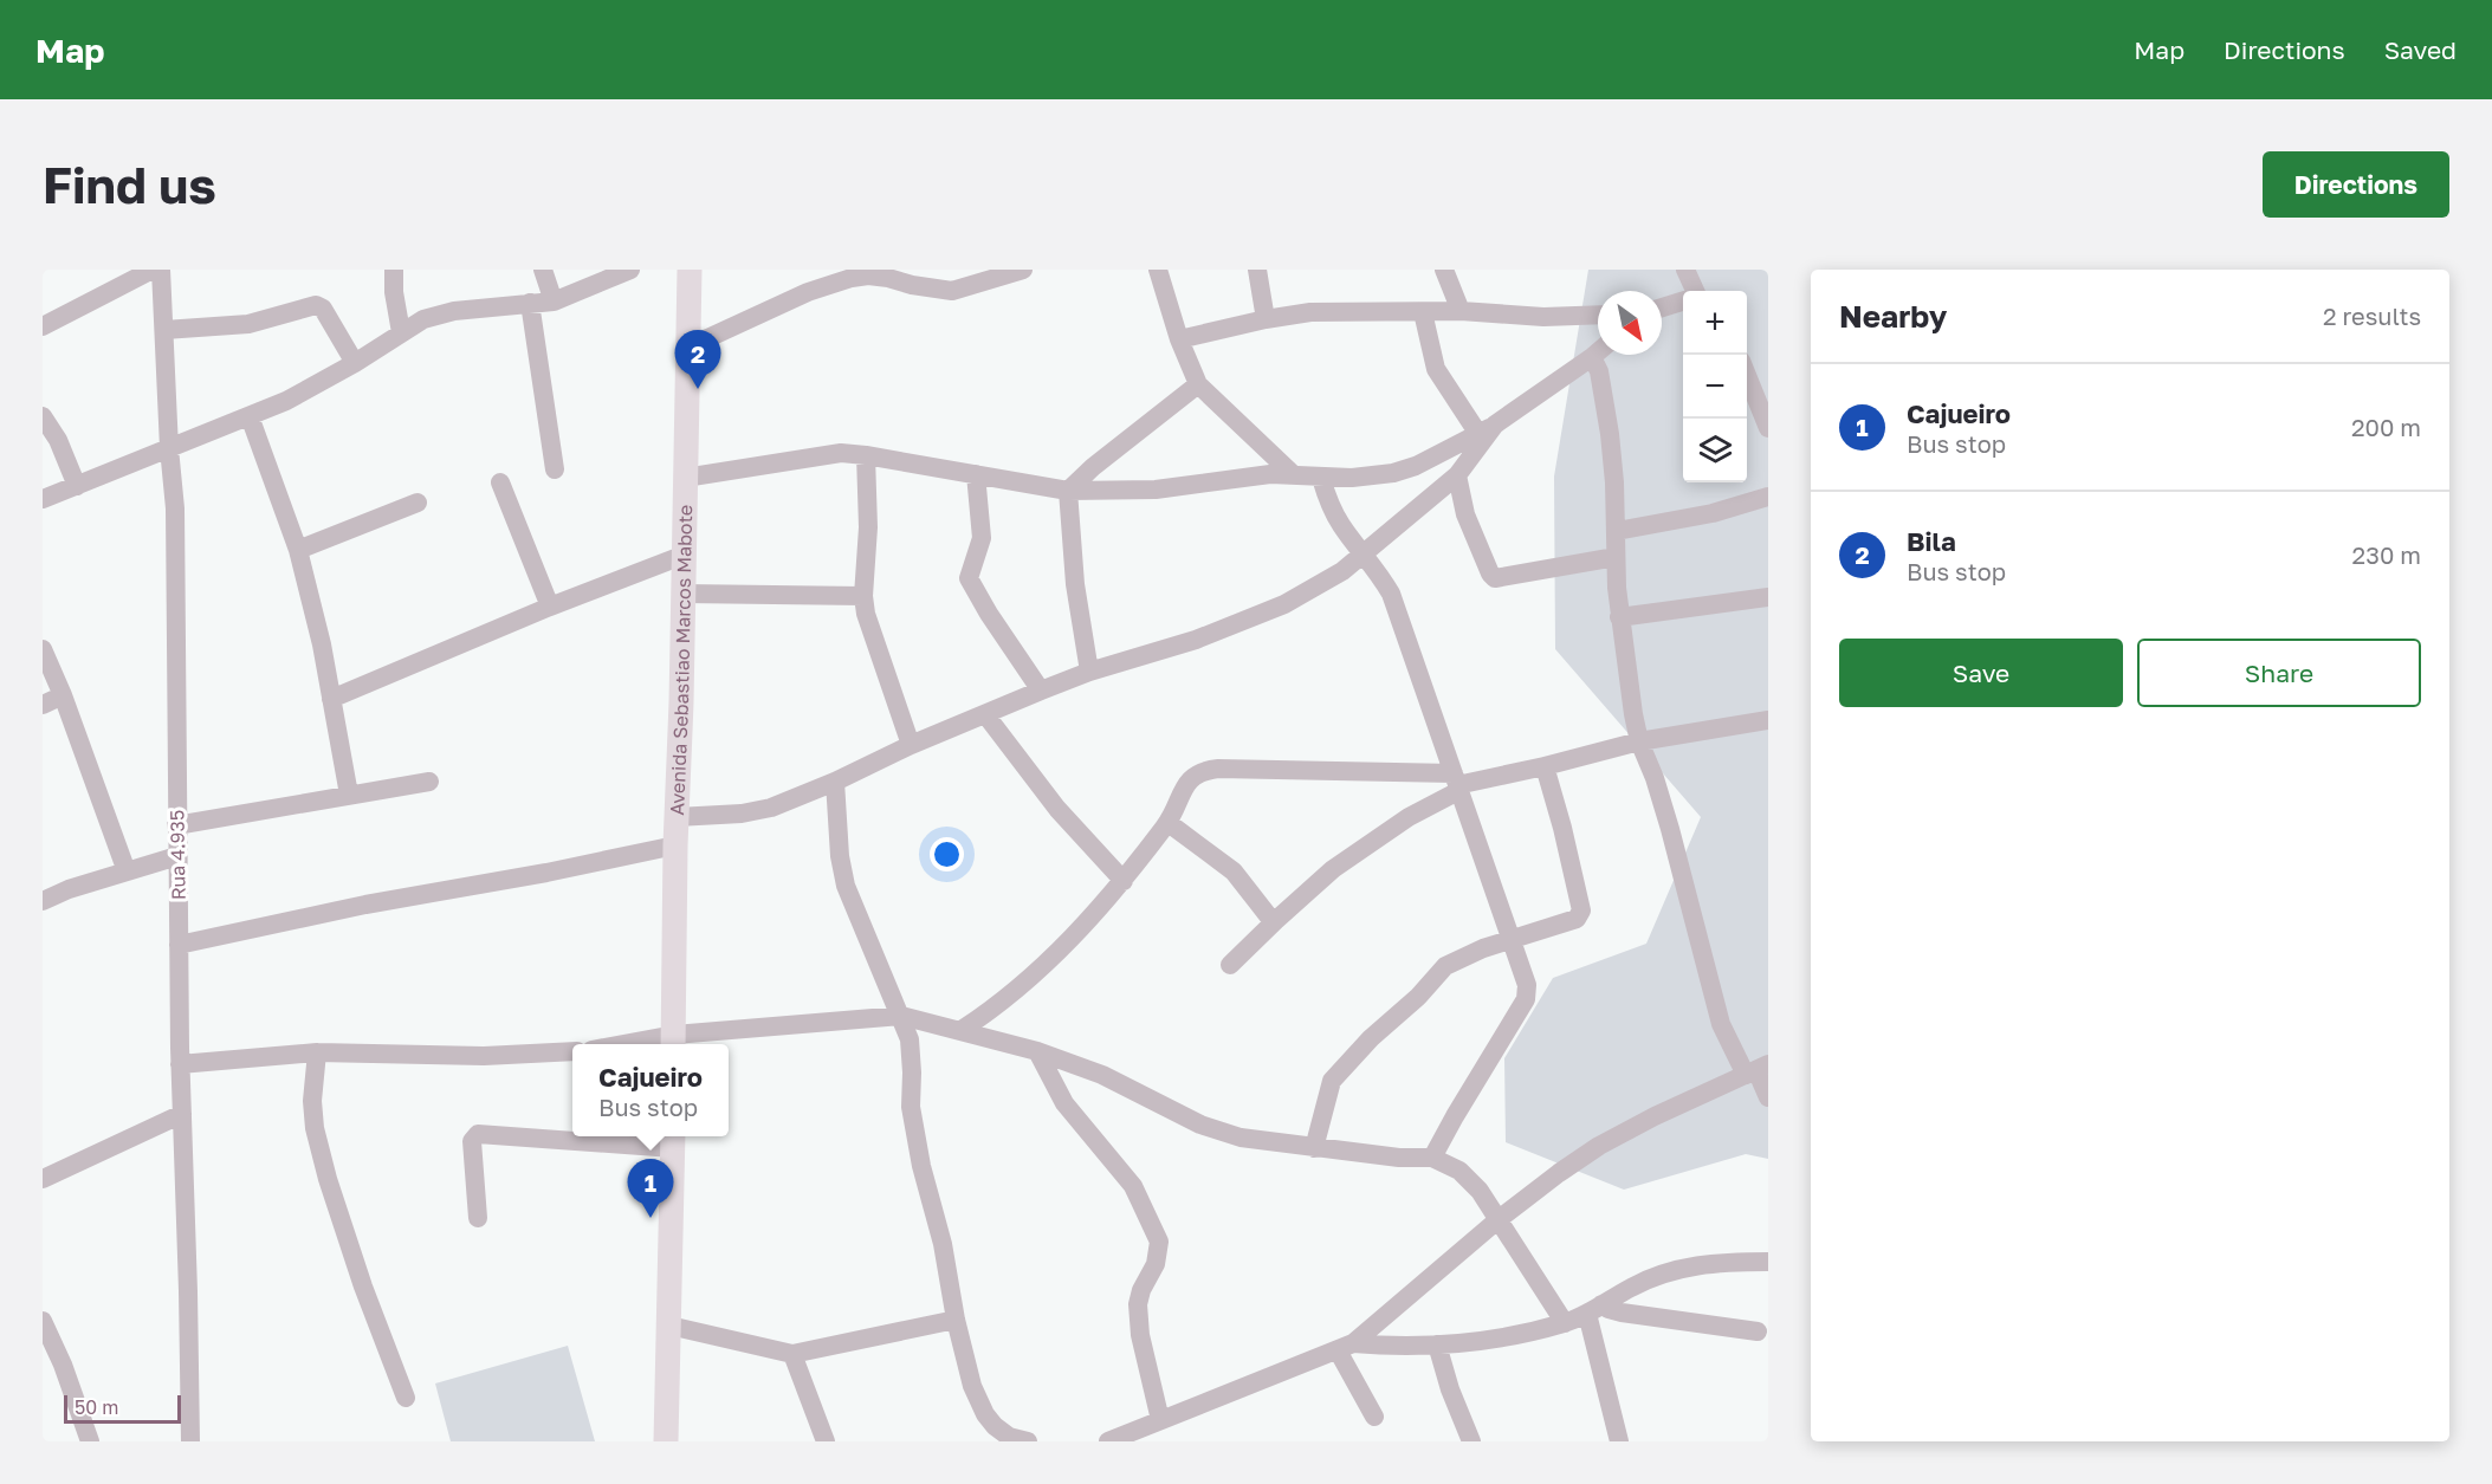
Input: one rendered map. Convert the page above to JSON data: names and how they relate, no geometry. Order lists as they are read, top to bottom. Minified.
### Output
{"streets":{"main road":["Avenida Sebastiao Marcos Mabote"],"street":["Rua 4.935"]},"scale_bar":"50 m","north":"bottom right","page":{"header":"Map","nav":["Map","Directions","Saved"],"buttons":["Directions",["Save","Share"]],"title":"Find us","heading":["Nearby","2 results"],"map_buttons":["+","−"],"pins":["2","1"],"list":[{"mark":"1","name":"Cajueiro","note":"Bus stop","value":"200 m"},{"mark":"2","name":"Bila","note":"Bus stop","value":"230 m"}],"popup":["Cajueiro","Bus stop"],"scale":"50 m"}}
